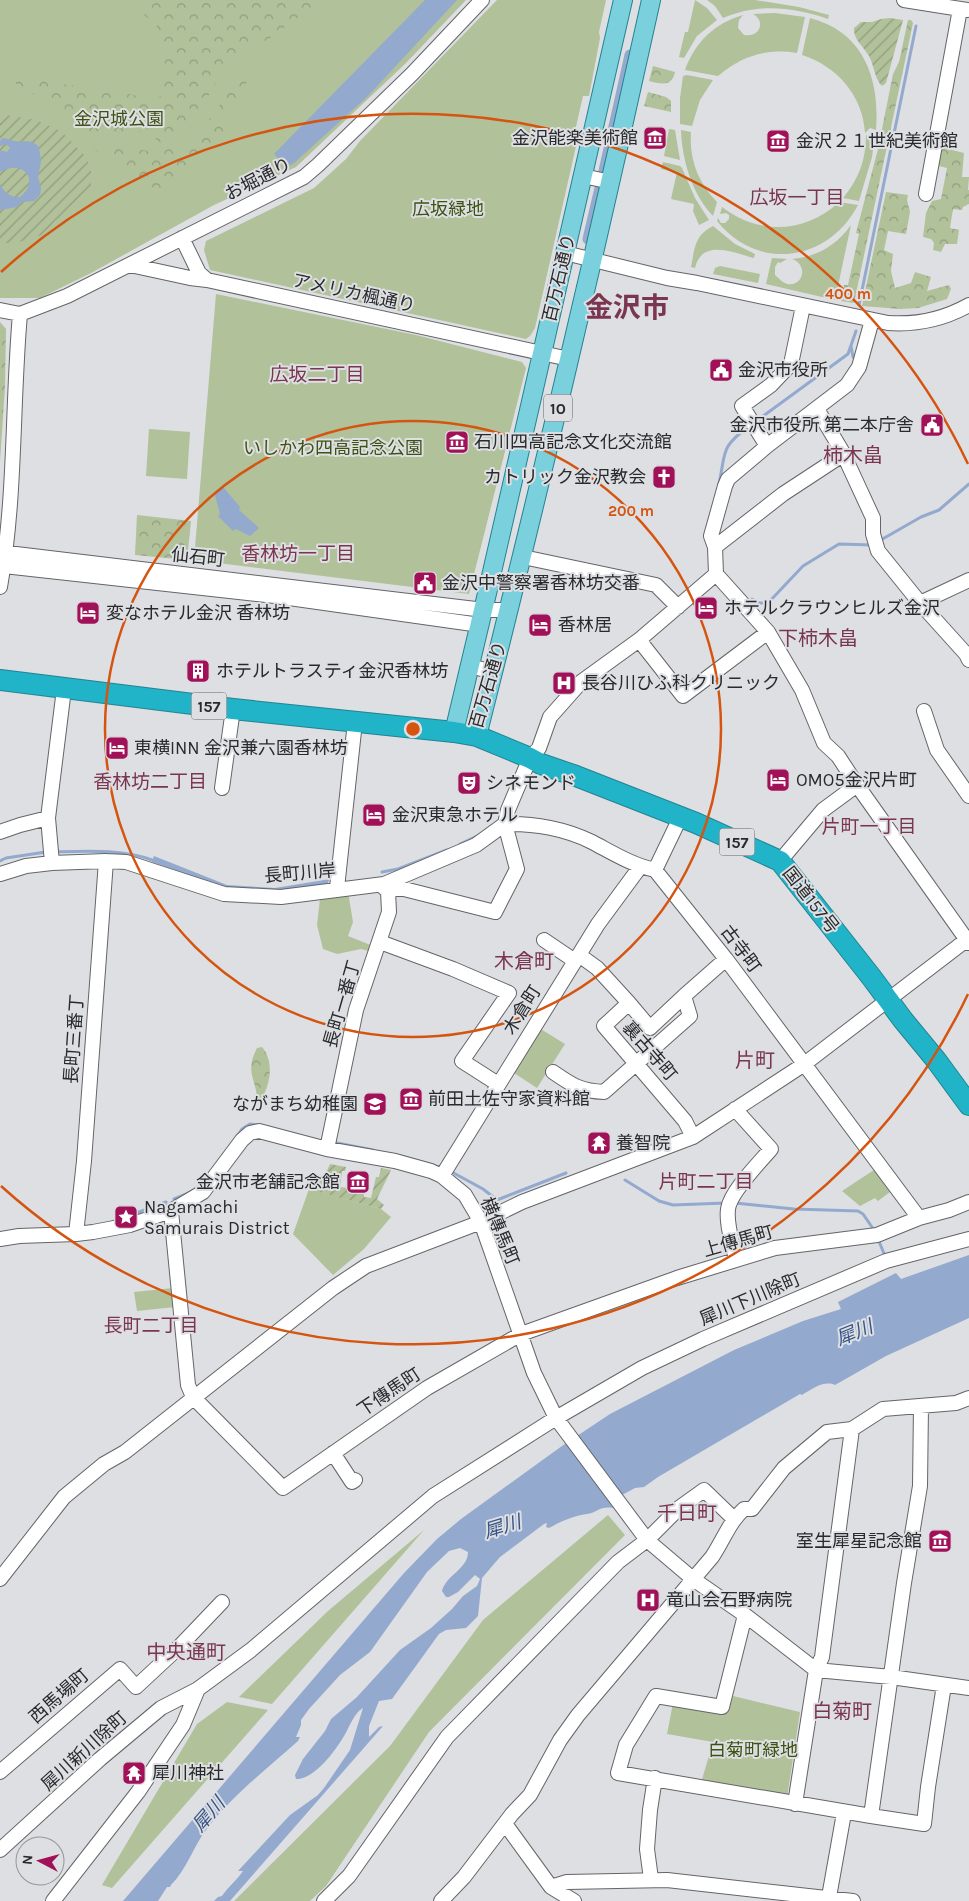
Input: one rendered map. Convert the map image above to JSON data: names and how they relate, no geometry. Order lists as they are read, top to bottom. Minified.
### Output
{"streets":{"highway":["百万石通り","157","国道157号"],"main road":["10"],"street":["お堀通り","アメリカ楓通り","仙石町","長町川岸","古寺町","長町一番丁","木倉町","長町三番丁","裏古寺町","横傳馬町","上傳馬町","犀川下川除町","下傳馬町","西馬場町","犀川新川除町"]},"crossings":[["お堀通り","アメリカ楓通り"],["百万石通り","アメリカ楓通り"],["百万石通り","仙石町"],["百万石通り","157"],["百万石通り","国道157号"],["長町川岸","長町一番丁"],["長町川岸","長町三番丁"],["古寺町","上傳馬町"],["長町一番丁","横傳馬町"],["木倉町","裏古寺町"],["木倉町","横傳馬町"],["長町三番丁","横傳馬町"],["横傳馬町","上傳馬町"],["横傳馬町","犀川下川除町"],["横傳馬町","下傳馬町"],["上傳馬町","下傳馬町"],["犀川下川除町","犀川新川除町"]],"districts":["広坂一丁目","金沢市","広坂二丁目","柿木畠","香林坊一丁目","下柿木畠","香林坊二丁目","片町一丁目","木倉町","片町","片町二丁目","長町二丁目","千日町","中央通町","白菊町"],"water":["犀川"],"parks":["金沢城公園","広坂緑地","いしかわ四高記念公園","白菊町緑地"],"places":{"museum":["金沢能楽美術館","金沢２１世紀美術館","石川四高記念文化交流館","前田土佐守家資料館","金沢市老舗記念館","室生犀星記念館"],"public building":["金沢市役所","金沢市役所 第二本庁舎","金沢中警察署香林坊交番"],"church":["カトリック金沢教会"],"hotel":["ホテルクラウンヒルズ金沢","変なホテル金沢 香林坊","香林居","東横INN 金沢兼六園香林坊","OMO5金沢片町","金沢東急ホテル"],"building":["ホテルトラスティ金沢香林坊"],"hospital":["長谷川ひふ科クリニック","竜山会石野病院"],"theatre":["シネモンド"],"school or university":["ながまち幼稚園"],"temple":["養智院","犀川神社"],"place":["Nagamachi Samurais District"]},"north":"left","rings":["400 m","200 m"]}
